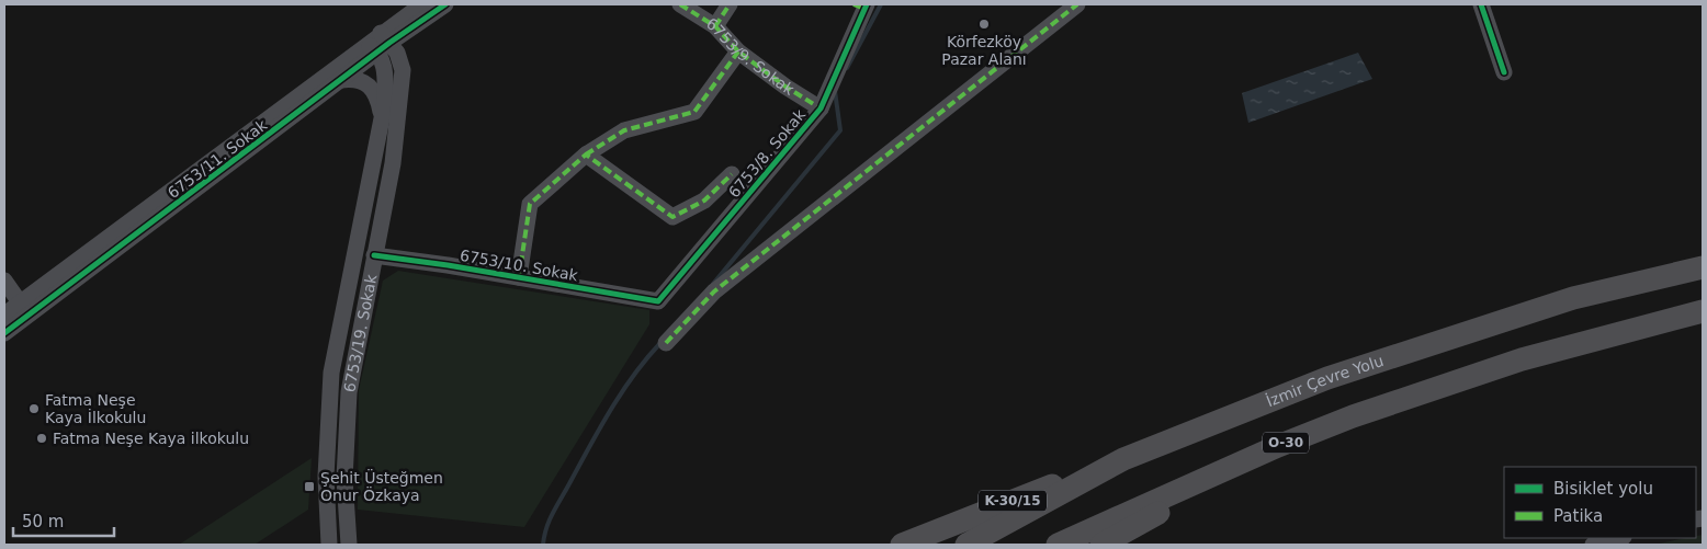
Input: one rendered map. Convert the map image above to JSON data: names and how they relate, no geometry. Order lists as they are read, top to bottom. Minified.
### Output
{"streets":{"highway":["İzmir Çevre Yolu","O-30","K-30/15"],"street":["6753/9. Sokak","6753/8. Sokak","6753/11. Sokak","6753/10. Sokak","6753/19. Sokak"]},"crossings":[["6753/9. Sokak","6753/8. Sokak"],["6753/8. Sokak","6753/10. Sokak"],["6753/11. Sokak","6753/19. Sokak"],["6753/10. Sokak","6753/19. Sokak"],["İzmir Çevre Yolu","K-30/15"]],"places":{"other":["Körfezköy Pazar Alanı","Fatma Neşe Kaya İlkokulu","Fatma Neşe Kaya ilkokulu"],"transit":["Şehit Üsteğmen Onur Özkaya"]},"legend":["Bisiklet yolu","Patika"],"scale_bar":"50 m"}
